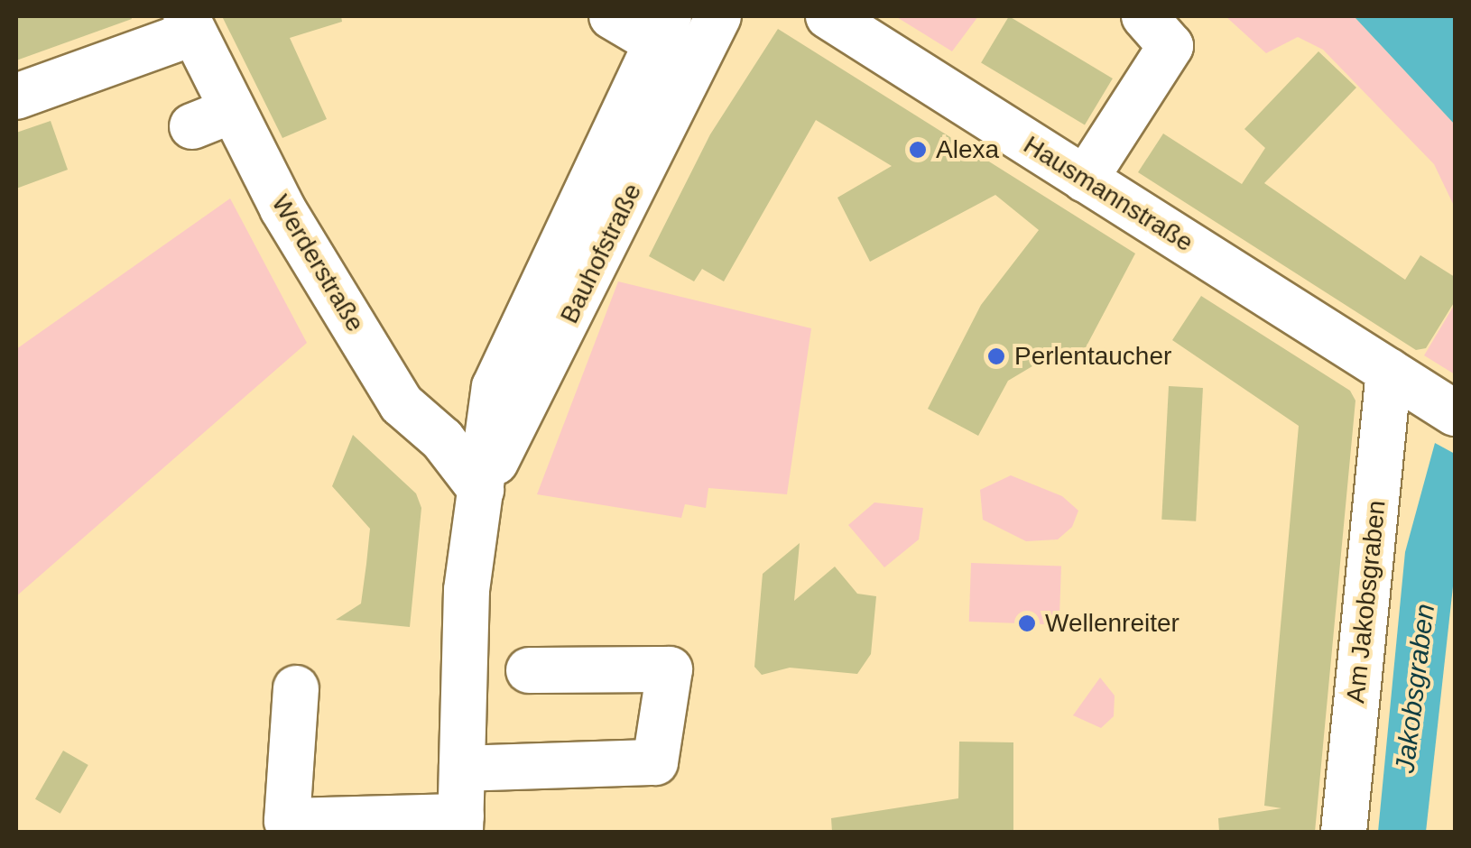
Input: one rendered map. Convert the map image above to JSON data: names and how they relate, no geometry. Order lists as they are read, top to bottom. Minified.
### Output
{"streets":{"street":["Hausmannstraße","Bauhofstraße","Werderstraße","Am Jakobsgraben"]},"crossings":[["Hausmannstraße","Am Jakobsgraben"],["Bauhofstraße","Werderstraße"]],"water":["Jakobsgraben"],"places":["Alexa","Perlentaucher","Wellenreiter"]}
